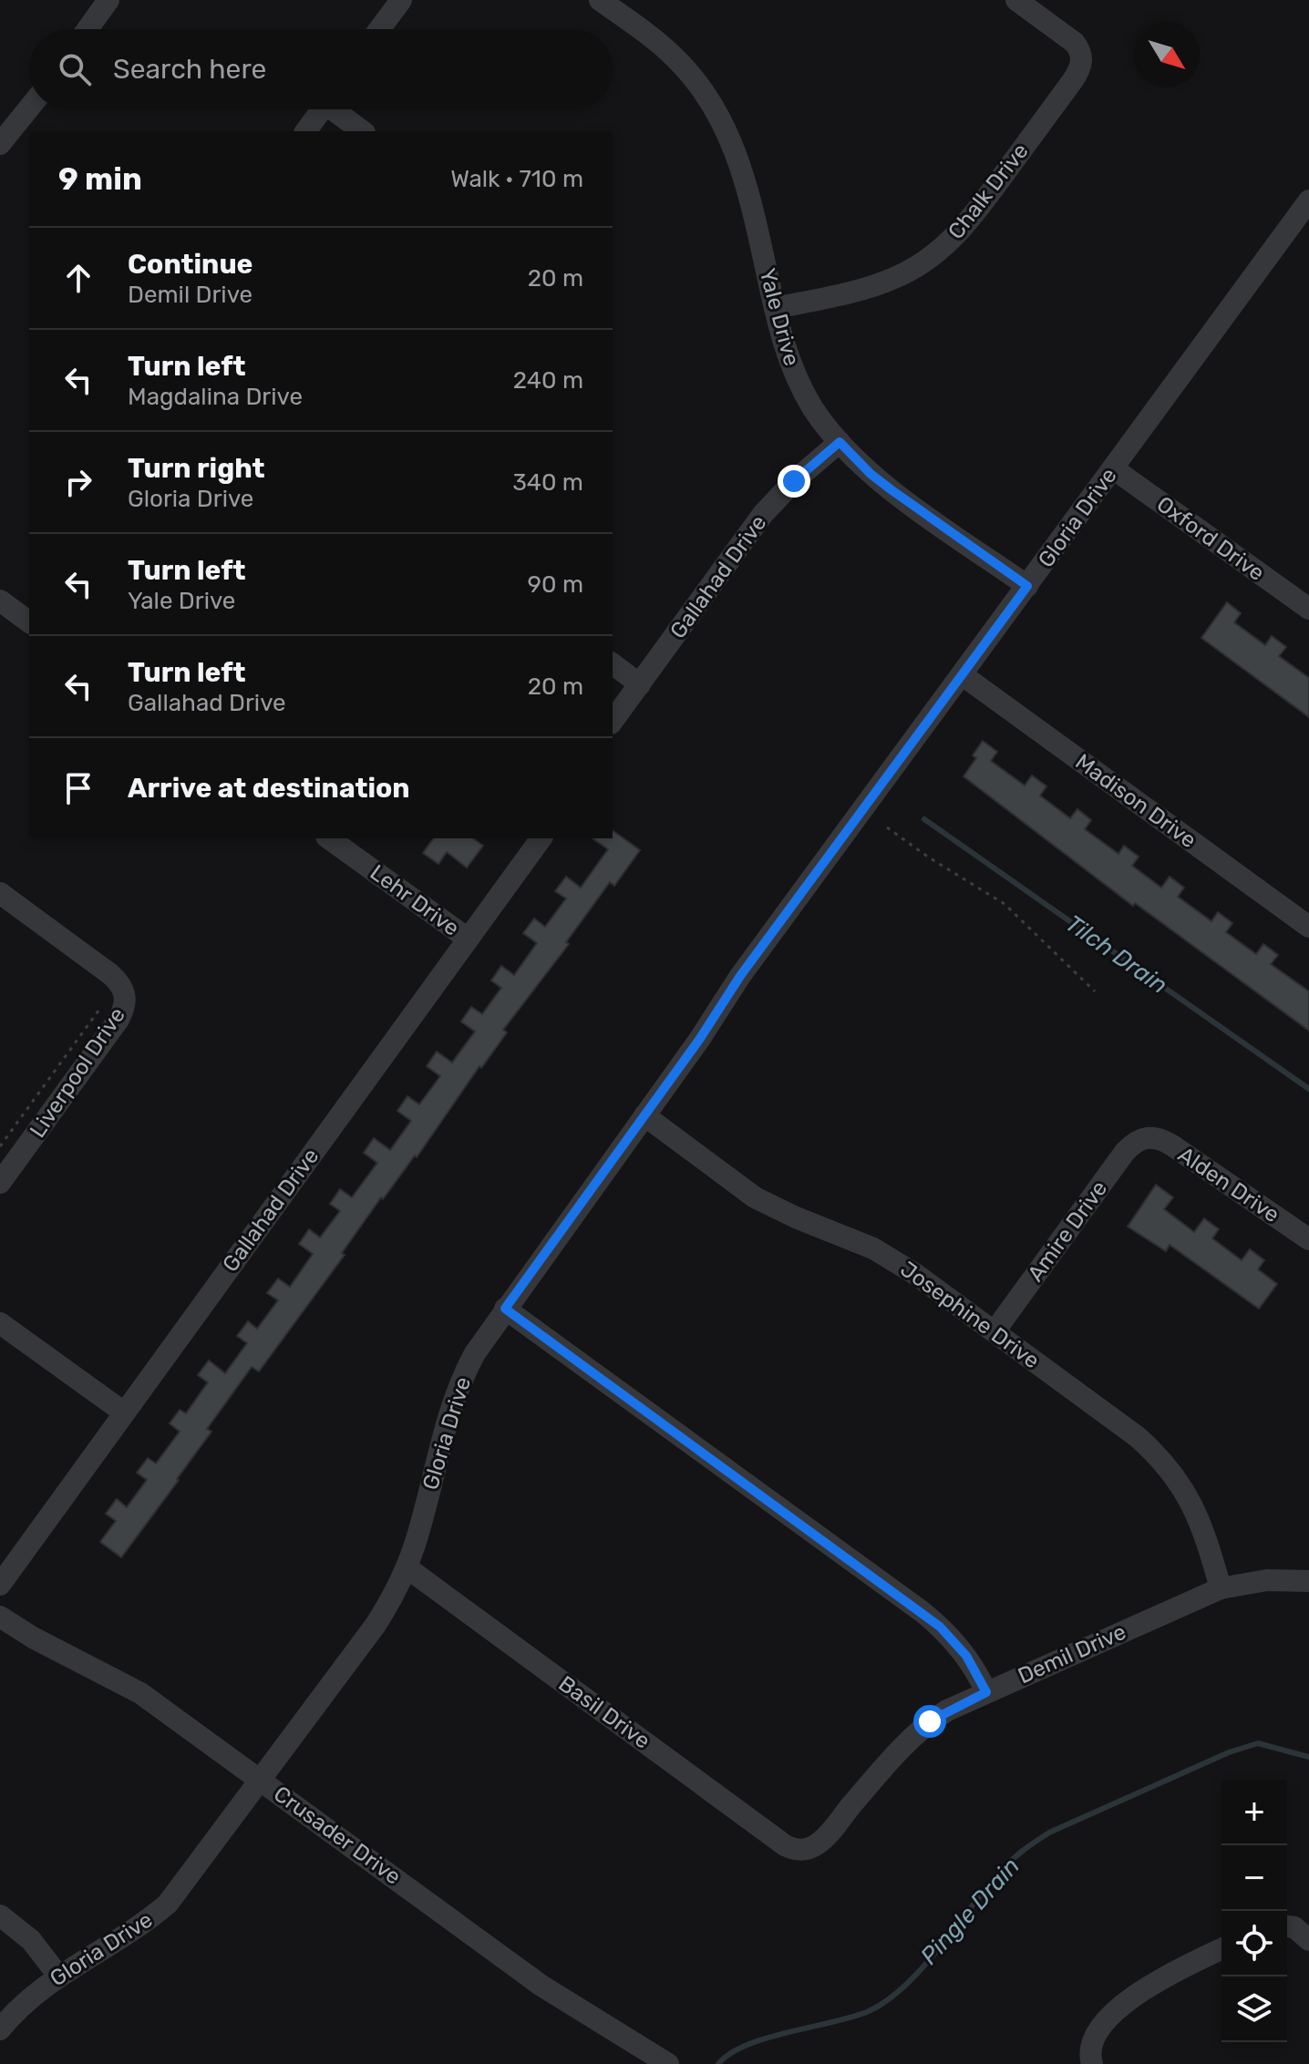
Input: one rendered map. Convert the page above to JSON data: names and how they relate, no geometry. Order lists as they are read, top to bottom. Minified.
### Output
{"streets":{"street":["Chalk Drive","Yale Drive","Gloria Drive","Oxford Drive","Gallahad Drive","Madison Drive","Lehr Drive","Liverpool Drive","Alden Drive","Amire Drive","Josephine Drive","Demil Drive","Basil Drive","Crusader Drive"]},"crossings":[["Chalk Drive","Yale Drive"],["Yale Drive","Gloria Drive"],["Yale Drive","Gallahad Drive"],["Gloria Drive","Oxford Drive"],["Gloria Drive","Madison Drive"],["Gloria Drive","Josephine Drive"],["Gloria Drive","Basil Drive"],["Gloria Drive","Crusader Drive"],["Gallahad Drive","Lehr Drive"],["Alden Drive","Amire Drive"],["Amire Drive","Josephine Drive"],["Josephine Drive","Demil Drive"],["Demil Drive","Basil Drive"]],"water":["Tilch Drain","Pingle Drain"],"north":"bottom right","page":{"search":"Search here","heading":["9 min","Walk · 710 m"],"list":[["Continue","Demil Drive","20 m"],["Turn left","Magdalina Drive","240 m"],["Turn right","Gloria Drive","340 m"],["Turn left","Yale Drive","90 m"],["Turn left","Gallahad Drive","20 m"],"Arrive at destination"],"map_buttons":["+","−"]}}
